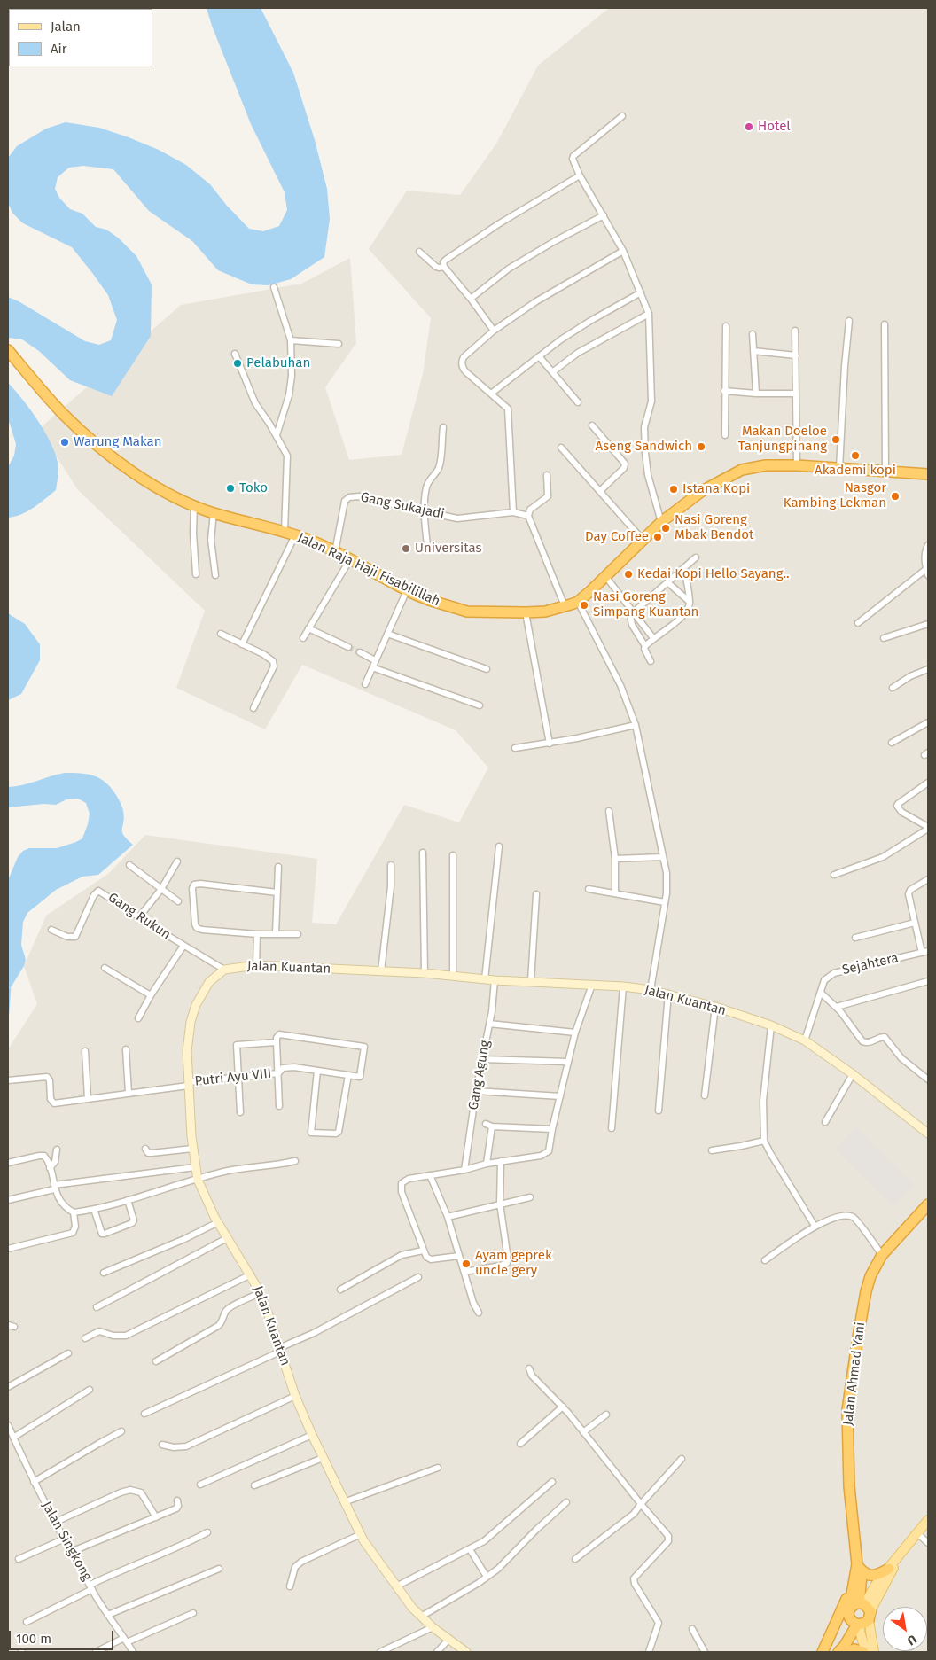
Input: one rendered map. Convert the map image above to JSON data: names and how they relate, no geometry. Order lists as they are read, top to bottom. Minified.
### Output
{"streets":{"highway":["Jalan Raja Haji Fisabilillah","Jalan Ahmad Yani"],"street":["Gang Sukajadi","Gang Rukun","Sejahtera","Jalan Kuantan","Gang Agung","Putri Ayu VIII","Jalan Singkong"]},"crossings":[["Gang Sukajadi","Jalan Raja Haji Fisabilillah"],["Gang Rukun","Jalan Kuantan"],["Sejahtera","Jalan Kuantan"],["Jalan Kuantan","Gang Agung"],["Jalan Kuantan","Putri Ayu VIII"]],"places":["Hotel","Pelabuhan","Makan Doeloe Tanjungpinang","Warung Makan","Aseng Sandwich","Akademi kopi","Toko","Istana Kopi","Nasgor Kambing Lekman","Nasi Goreng Mbak Bendot","Day Coffee","Universitas","Kedai Kopi Hello Sayang..","Nasi Goreng Simpang Kuantan","Ayam geprek uncle gery"],"legend":["Jalan","Air"],"scale_bar":"100 m","north":"bottom right"}
